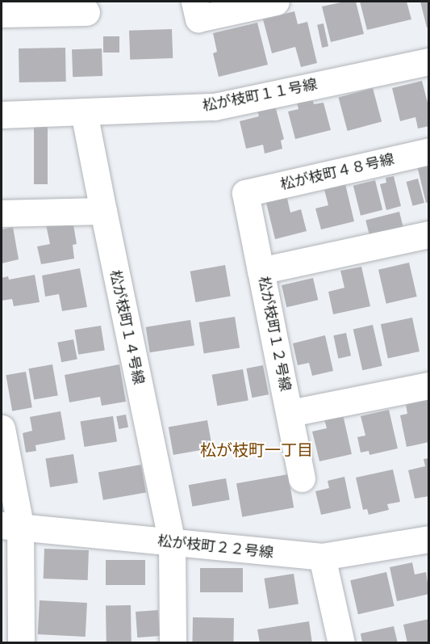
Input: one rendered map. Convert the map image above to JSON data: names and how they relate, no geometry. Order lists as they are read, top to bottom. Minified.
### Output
{"streets":{"street":["松が枝町１１号線","松が枝町４８号線","松が枝町１４号線","松が枝町１２号線","松が枝町２２号線"]},"crossings":[["松が枝町１１号線","松が枝町１４号線"],["松が枝町４８号線","松が枝町１２号線"],["松が枝町１４号線","松が枝町２２号線"]],"districts":["松が枝町一丁目"]}
